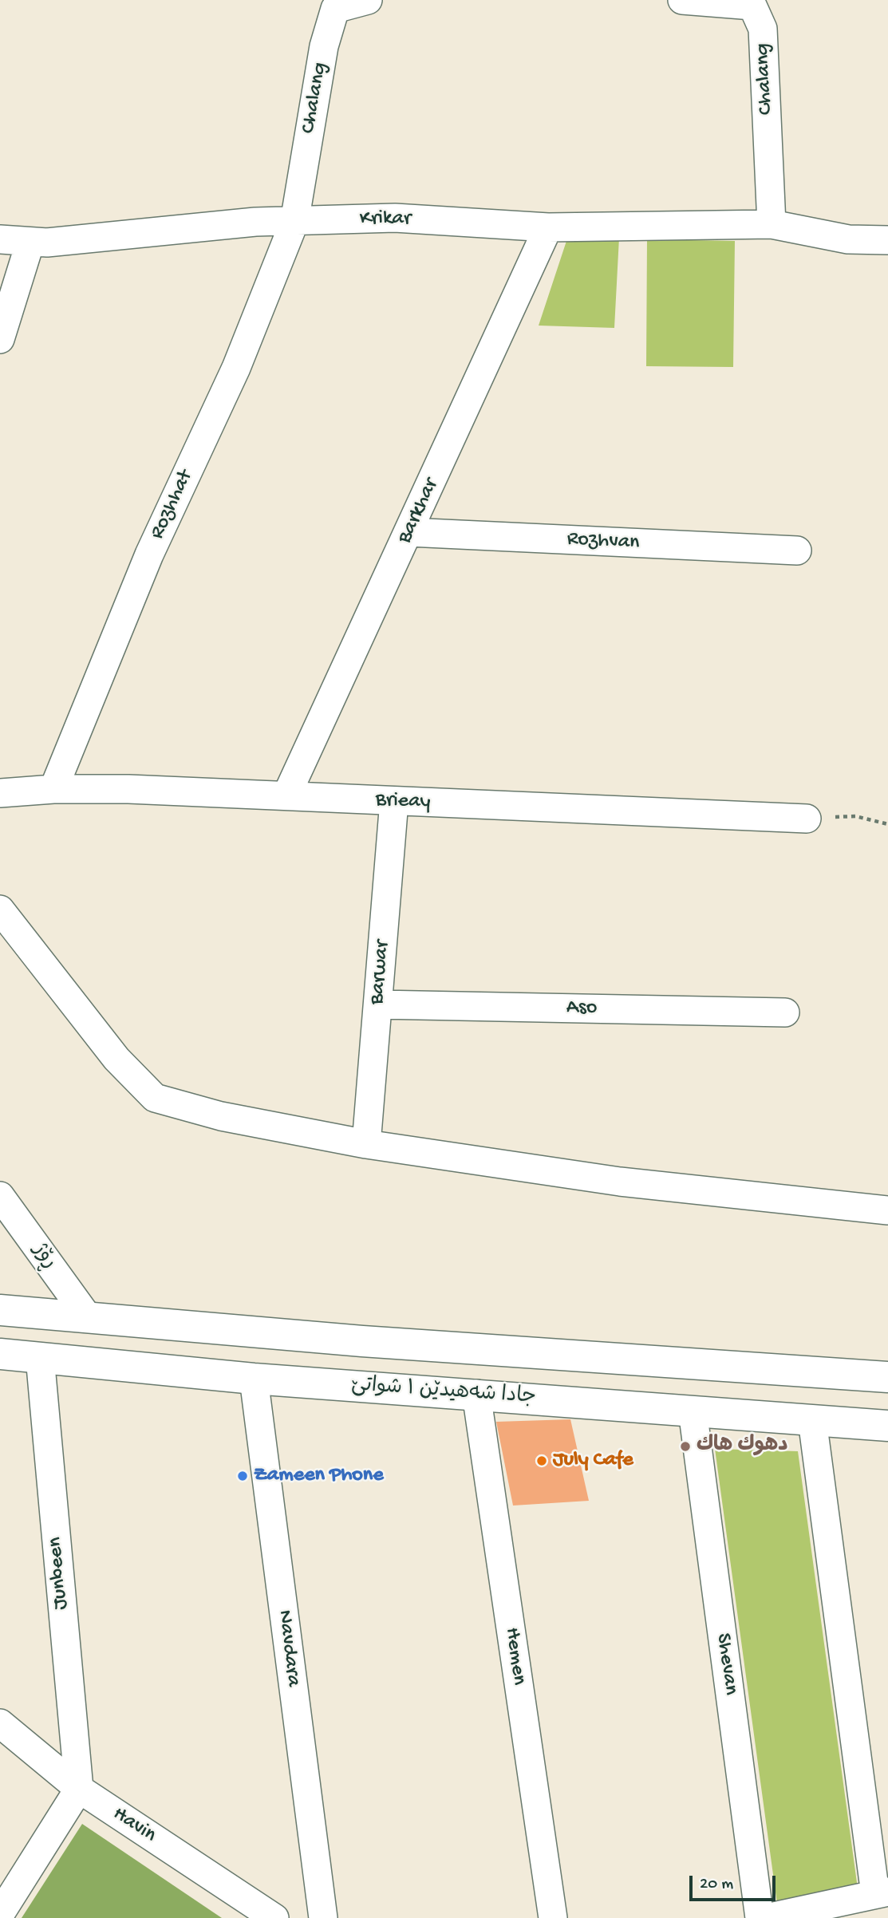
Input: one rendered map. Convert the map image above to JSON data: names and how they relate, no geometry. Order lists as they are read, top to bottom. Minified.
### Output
{"streets":{"main road":["جادا شەهیدێن ١ شواتێ"],"street":["Chalang","Krikar","Rozhhat","Barkhar","Rozhvan","Brieay","Barwar","Aso","ڕۆژ","Junbeen","Navdara","Hemen","Shevan","Havin"]},"crossings":[["Chalang","Krikar"],["Chalang","Rozhhat"],["Krikar","Rozhhat"],["Krikar","Barkhar"],["Rozhhat","Brieay"],["Barkhar","Rozhvan"],["Barkhar","Brieay"],["Brieay","Barwar"],["Barwar","Aso"],["جادا شەهیدێن ١ شواتێ","Junbeen"],["جادا شەهیدێن ١ شواتێ","Navdara"],["جادا شەهیدێن ١ شواتێ","Hemen"],["جادا شەهیدێن ١ شواتێ","Shevan"],["Junbeen","Havin"]],"places":["دهوك هاك","July Cafe","Zameen Phone"],"scale_bar":"20 m"}
